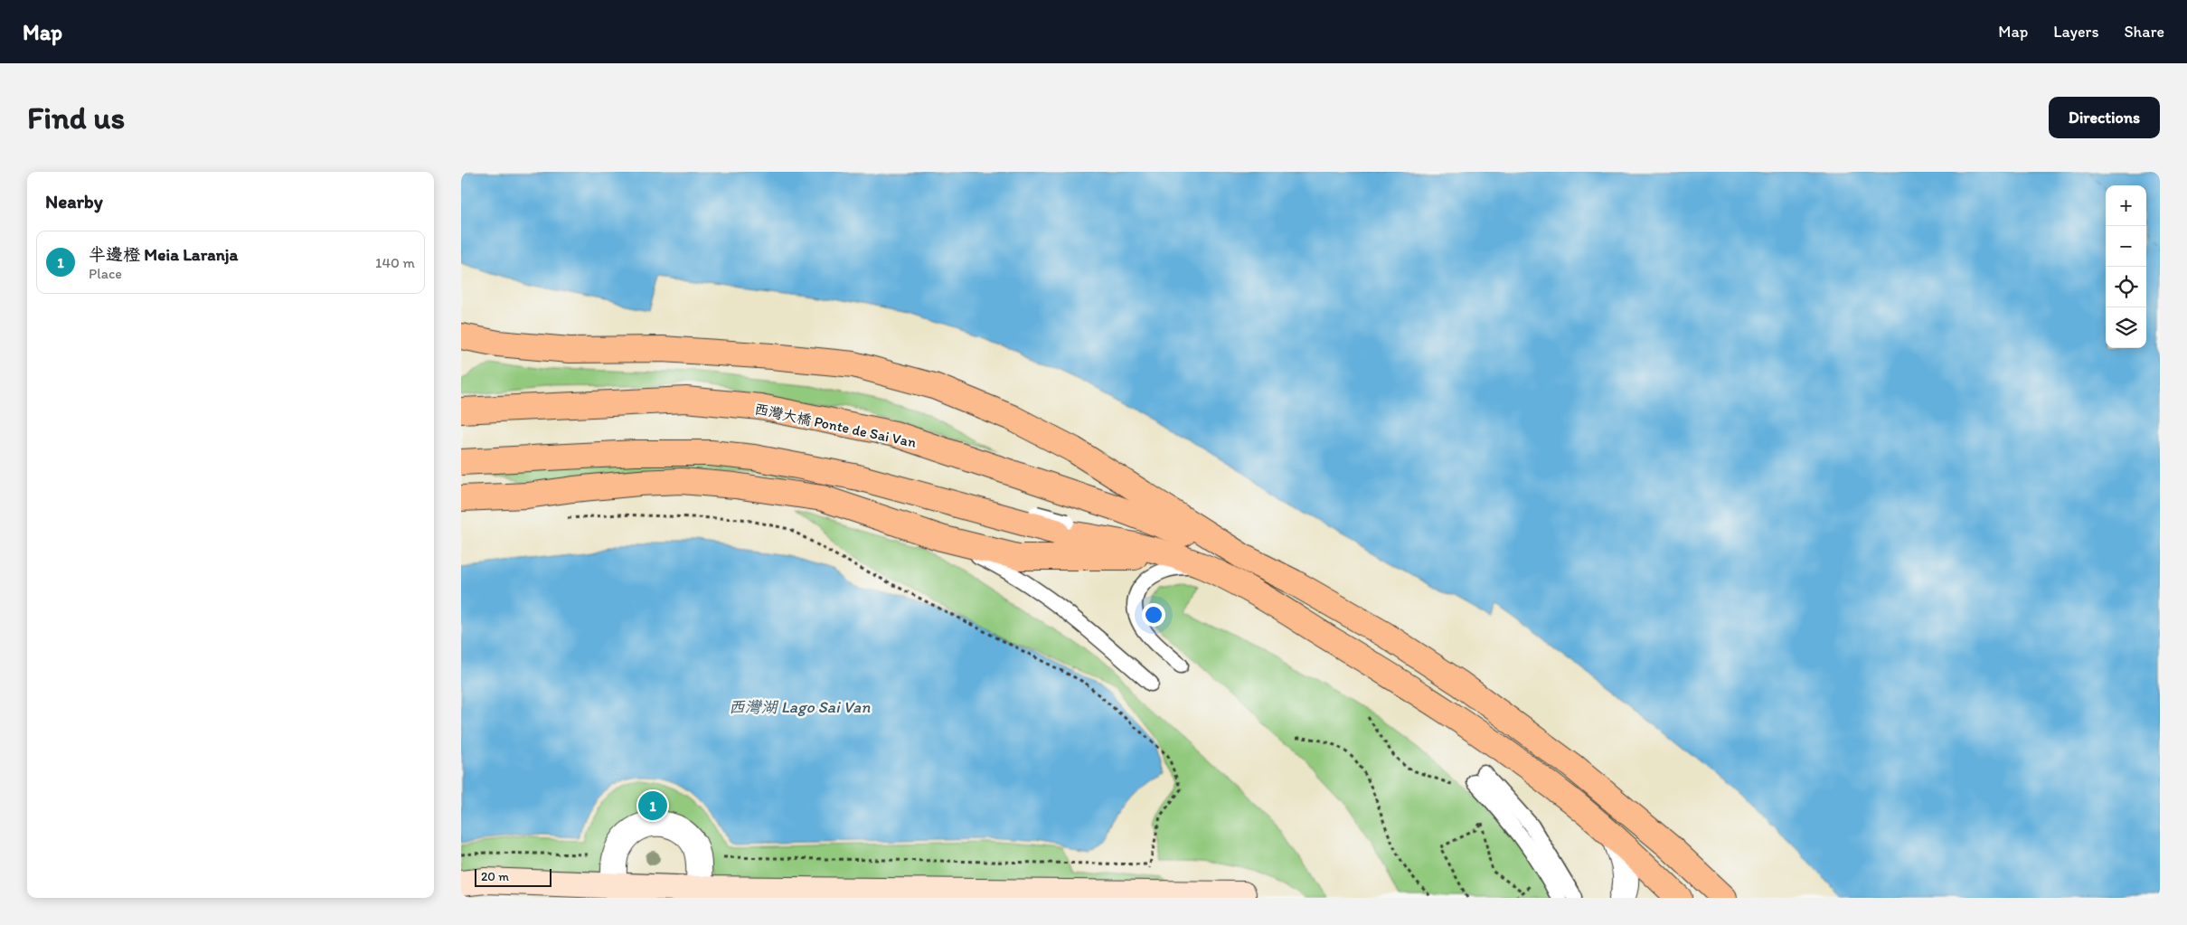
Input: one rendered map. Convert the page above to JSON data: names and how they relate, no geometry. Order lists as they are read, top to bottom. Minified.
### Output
{"streets":{"main road":["西灣大橋 Ponte de Sai Van"]},"water":["西灣湖 Lago Sai Van"],"scale_bar":"20 m","page":{"header":"Map","nav":["Map","Layers","Share"],"buttons":"Directions","title":"Find us","heading":"Nearby","map_buttons":["+","−"],"list":[{"mark":"1","name":"半邊橙 Meia Laranja","note":"Place","value":"140 m"}],"pins":"1","scale":"20 m"}}
